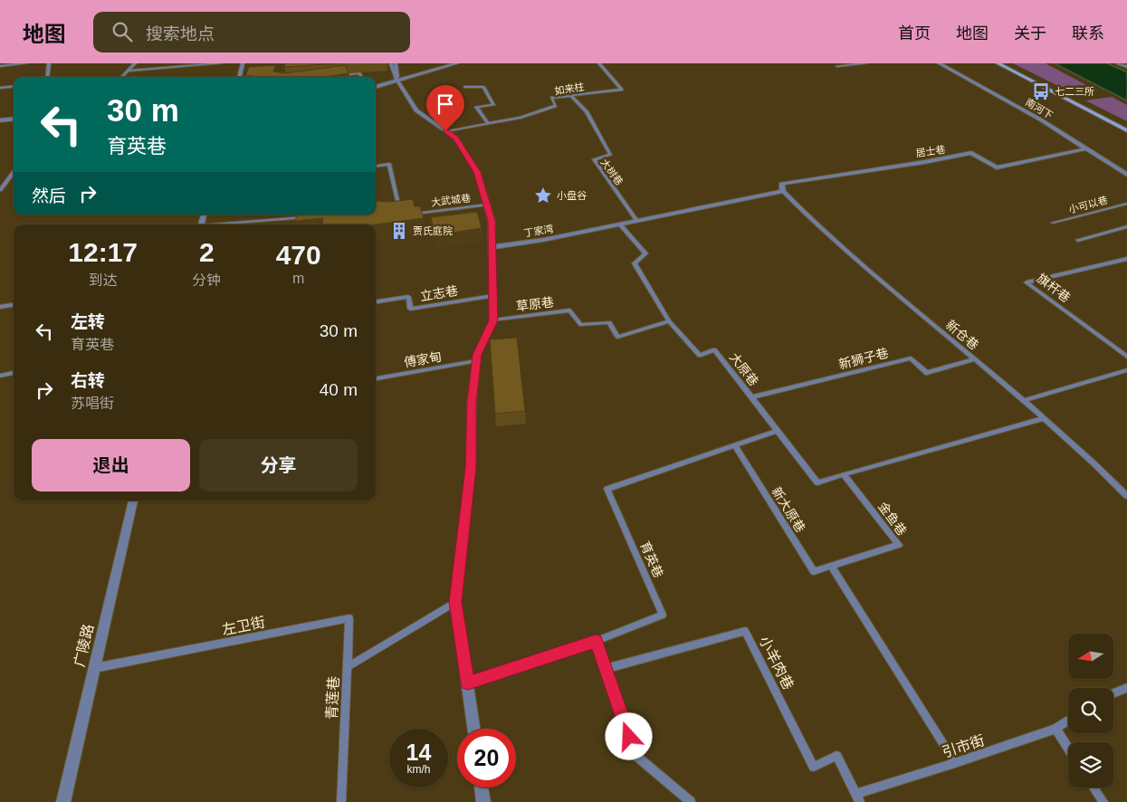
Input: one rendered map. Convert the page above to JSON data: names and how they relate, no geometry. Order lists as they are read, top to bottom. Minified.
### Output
{"streets":{"street":["南河下","居士巷","丁家湾","广陵路"],"lane":["如来柱","大树巷","大武城巷","小可以巷","旗杆巷","立志巷","草原巷","新仓巷","新狮子巷","傅家甸","大原巷","新大原巷","金鱼巷","育英巷","左卫街","小羊肉巷","青莲巷","引市街"]},"crossings":[["如来柱","大树巷"],["南河下","居士巷"],["居士巷","丁家湾"],["居士巷","新仓巷"],["大树巷","丁家湾"],["丁家湾","新仓巷"],["丁家湾","大原巷"],["草原巷","大原巷"],["新仓巷","新狮子巷"],["新狮子巷","大原巷"],["大原巷","金鱼巷"],["大原巷","育英巷"],["新大原巷","金鱼巷"],["新大原巷","育英巷"],["左卫街","广陵路"],["左卫街","青莲巷"],["小羊肉巷","引市街"]],"places":{"bus stop":["七二三所"],"place":["小盘谷"],"building":["贾氏庭院"]},"north":"left","page":{"header":"地图","search":"搜索地点","nav":["首页","地图","关于","联系"],"turn":["30 m","育英巷"],"then":"然后","eta":["12:17","到达","2","分钟","470","m"],"list":[{"name":"左转","note":"育英巷","value":"30 m"},{"name":"右转","note":"苏唱街","value":"40 m"}],"buttons":["退出","分享"],"speed":"14 km/h","limit":"20"}}
